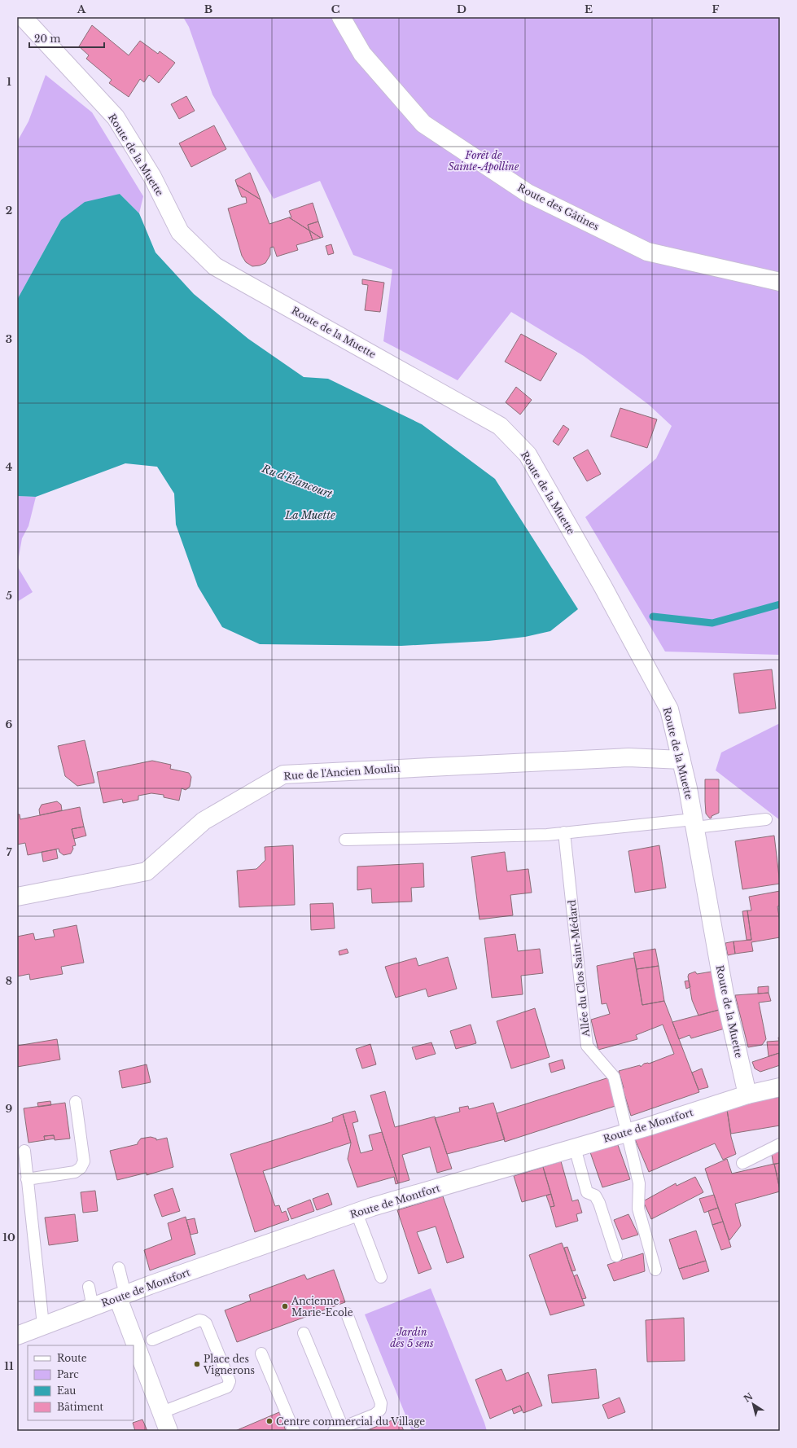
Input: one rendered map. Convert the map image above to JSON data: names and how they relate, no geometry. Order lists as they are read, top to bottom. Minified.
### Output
{"streets":{"street":["Route de la Muette","Route des Gâtines","Rue de l'Ancien Moulin","Route de Montfort"],"lane":["Allée du Clos Saint-Médard"]},"crossings":[["Route de la Muette","Rue de l'Ancien Moulin"],["Route de la Muette","Route de Montfort"],["Allée du Clos Saint-Médard","Route de Montfort"]],"water":["Ru d'Élancourt","La Muette"],"parks":["Forêt de Sainte-Apolline","Jardin des 5 sens"],"places":["Ancienne Marie-Ecole","Place des Vignerons","Centre commercial du Village"],"legend":["Route","Parc","Eau","Bâtiment"],"scale_bar":"20 m","north":"top left","grid":{"columns":["A","B","C","D","E","F"],"rows":["1","2","3","4","5","6","7","8","9","10","11"]}}
